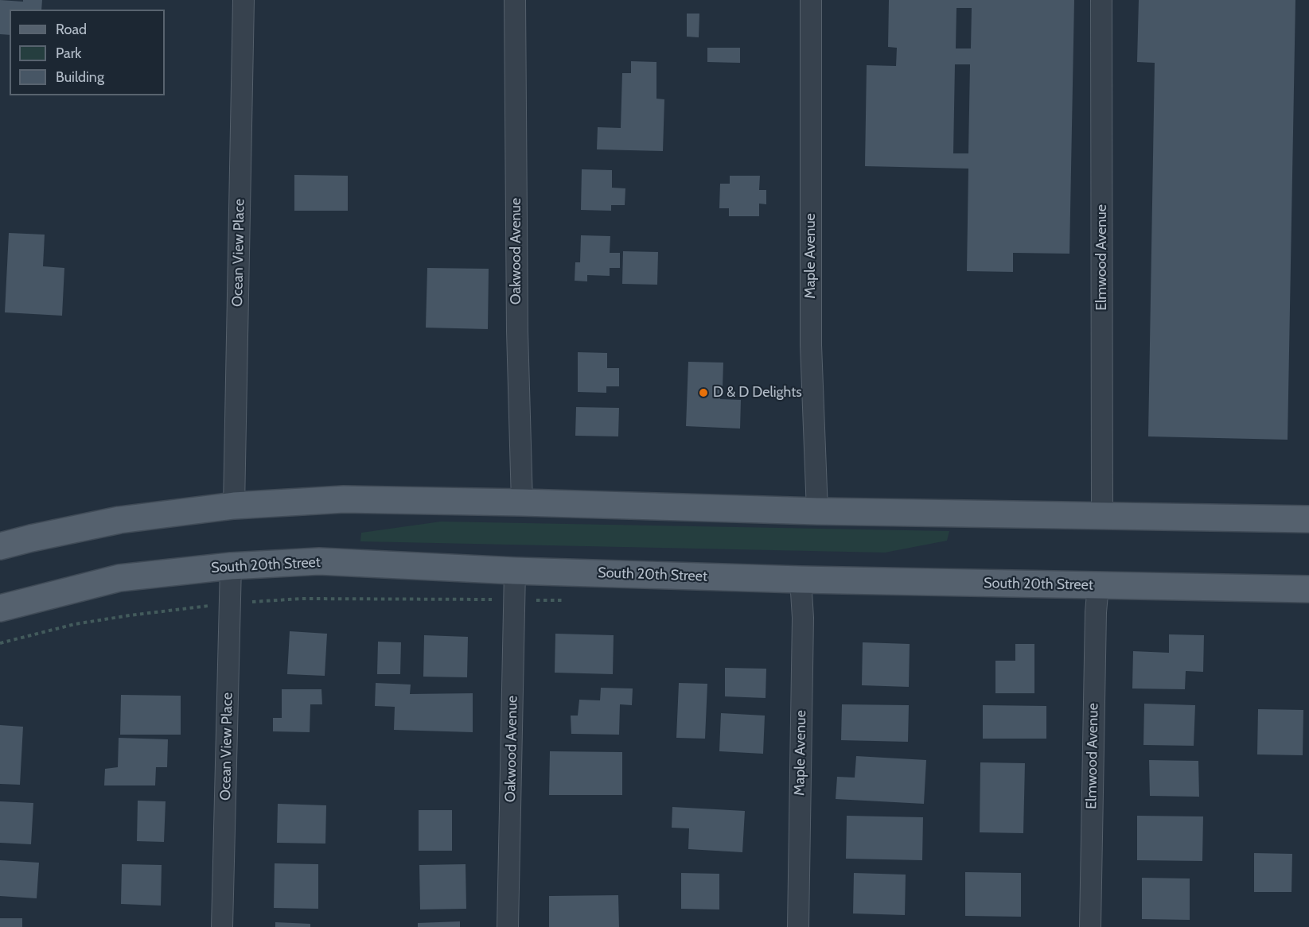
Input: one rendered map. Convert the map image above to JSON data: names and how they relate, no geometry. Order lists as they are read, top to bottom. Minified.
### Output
{"streets":{"main road":["South 20th Street"],"street":["Oakwood Avenue","Ocean View Place","Maple Avenue","Elmwood Avenue"]},"crossings":[["Oakwood Avenue","South 20th Street"],["Ocean View Place","South 20th Street"],["Maple Avenue","South 20th Street"],["Elmwood Avenue","South 20th Street"]],"places":["D & D Delights"],"legend":["Road","Park","Building"]}
